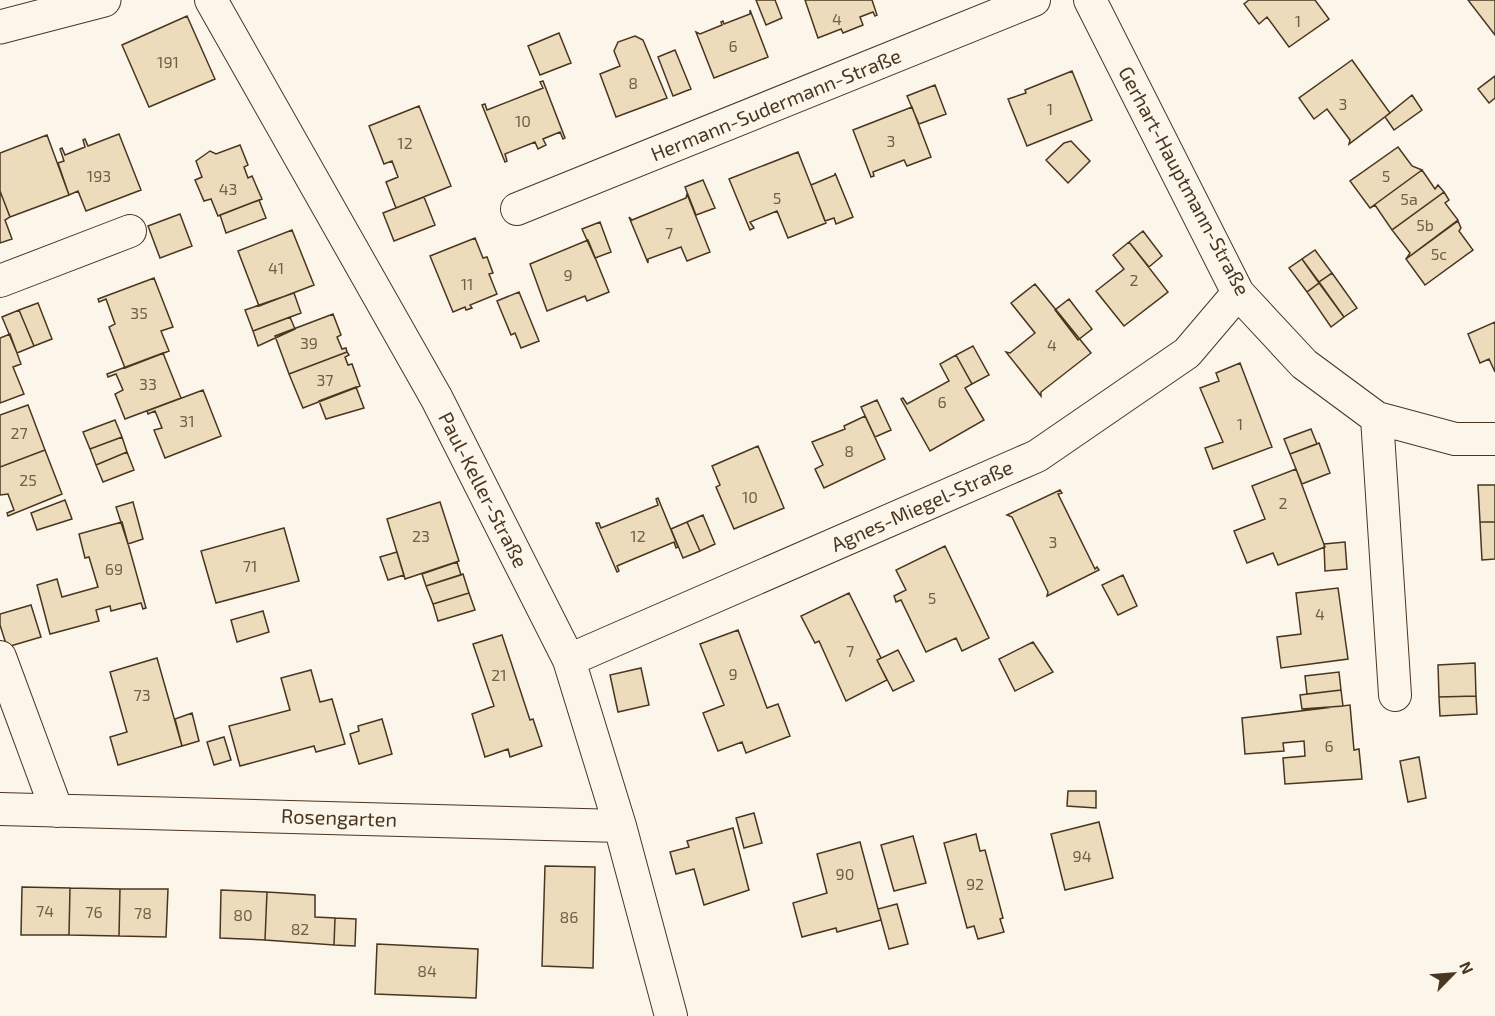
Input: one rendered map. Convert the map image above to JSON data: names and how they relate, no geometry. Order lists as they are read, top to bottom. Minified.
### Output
{"streets":{"street":["Hermann-Sudermann-Straße","Gerhart-Hauptmann-Straße","Paul-Keller-Straße","Agnes-Miegel-Straße","Rosengarten"]},"crossings":[["Gerhart-Hauptmann-Straße","Agnes-Miegel-Straße"],["Paul-Keller-Straße","Agnes-Miegel-Straße"],["Paul-Keller-Straße","Rosengarten"]],"house_numbers":["4","1","6","191","8","3","1","10","3","12","193","5","43","5","5a","5b","7","5c","41","9","2","11","35","39","4","37","33","6","31","1","27","8","25","10","2","23","12","3","71","69","5","4","7","9","21","73","6","94","90","92","74","76","78","80","86","82","84"],"north":"top right"}
